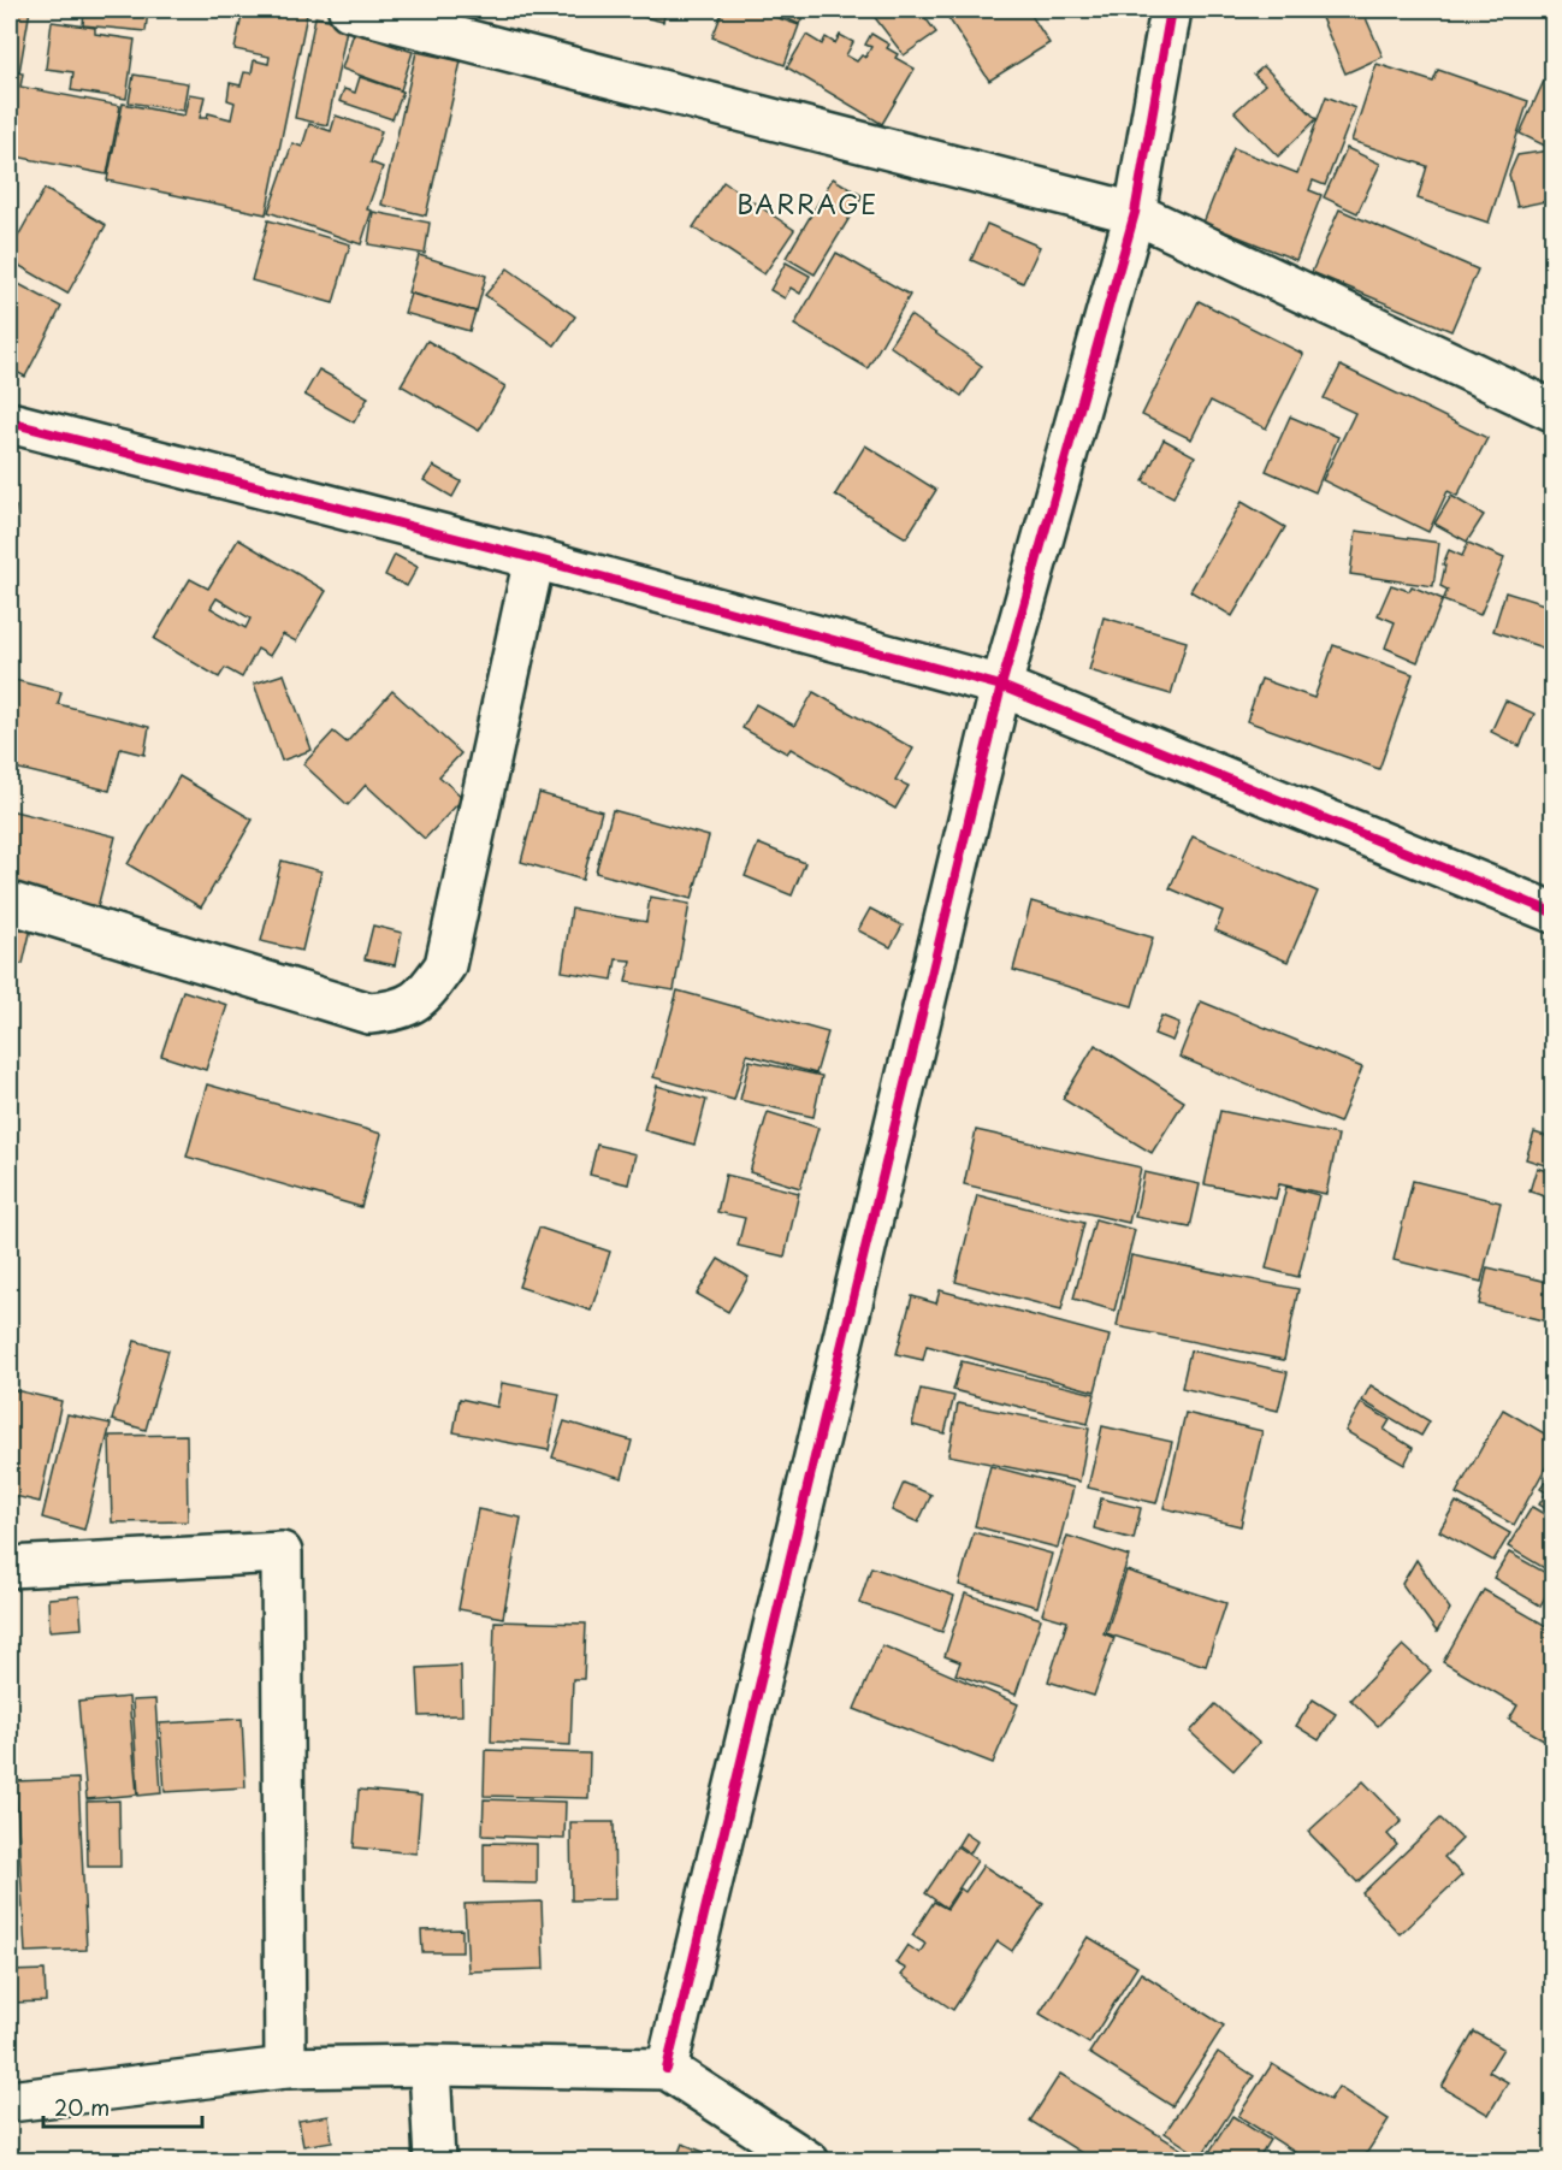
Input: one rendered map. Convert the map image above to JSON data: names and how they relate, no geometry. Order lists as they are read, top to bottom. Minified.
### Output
{"districts":["BARRAGE"],"scale_bar":"20 m"}
